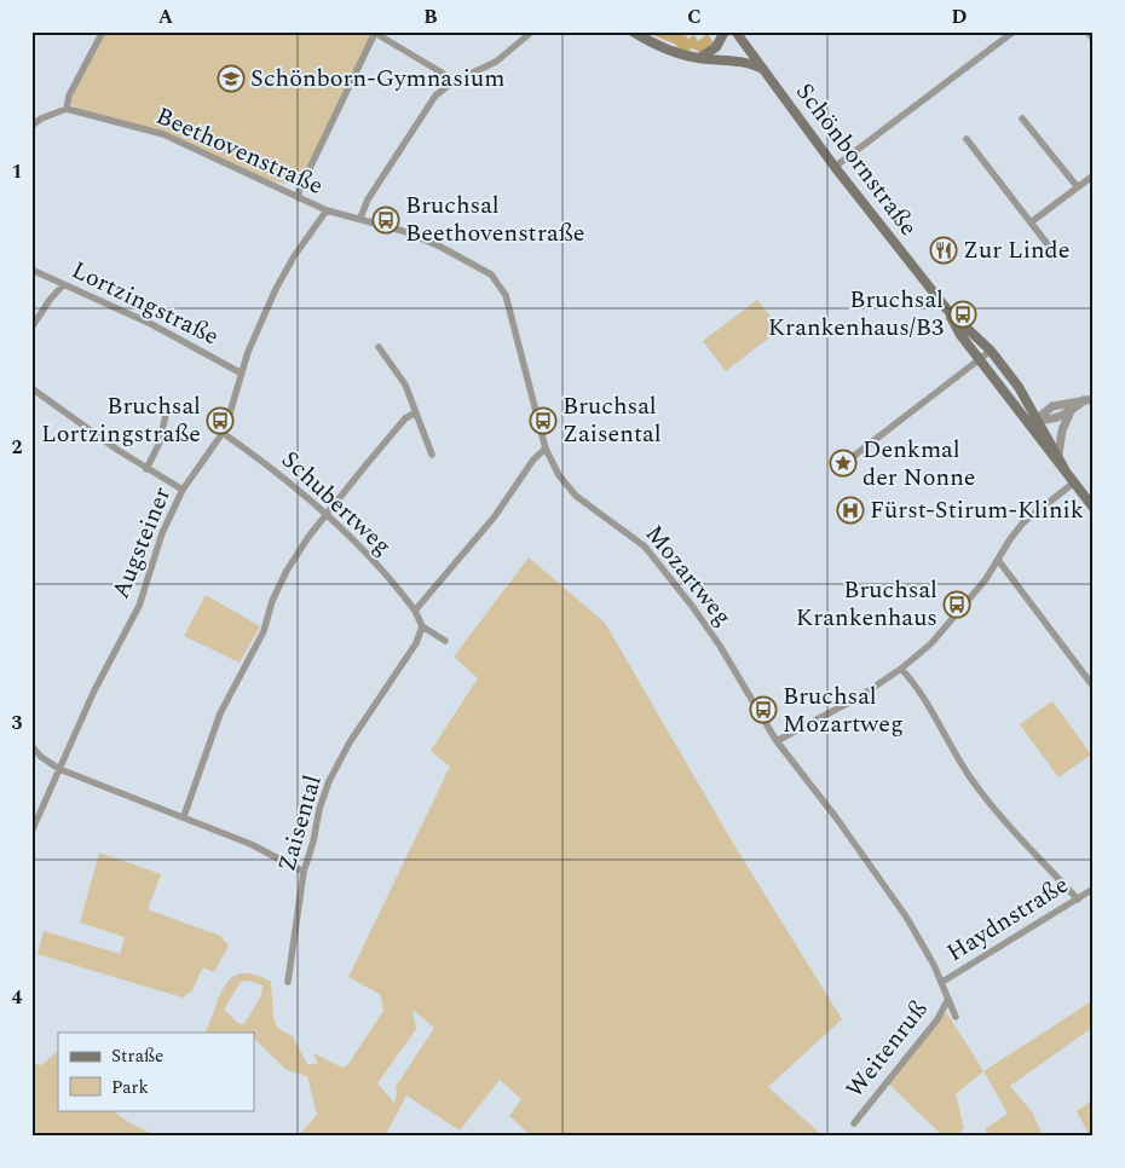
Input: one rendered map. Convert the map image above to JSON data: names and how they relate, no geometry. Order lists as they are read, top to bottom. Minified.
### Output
{"streets":{"main road":["Schönbornstraße"],"street":["Beethovenstraße","Lortzingstraße","Schubertweg","Augsteiner","Mozartweg","Zaisental","Haydnstraße","Weitenruß"]},"crossings":[["Beethovenstraße","Augsteiner"],["Beethovenstraße","Mozartweg"],["Lortzingstraße","Augsteiner"],["Schubertweg","Augsteiner"],["Augsteiner","Mozartweg"],["Mozartweg","Haydnstraße"],["Mozartweg","Weitenruß"]],"places":{"school or university":["Schönborn-Gymnasium"],"bus stop":["Bruchsal Beethovenstraße","Bruchsal Krankenhaus/B3","Bruchsal Lortzingstraße","Bruchsal Zaisental","Bruchsal Krankenhaus","Bruchsal Mozartweg"],"restaurant":["Zur Linde"],"place":["Denkmal der Nonne"],"hospital":["Fürst-Stirum-Klinik"]},"legend":["Straße","Park"],"grid":{"columns":["A","B","C","D"],"rows":["1","2","3","4"]}}
